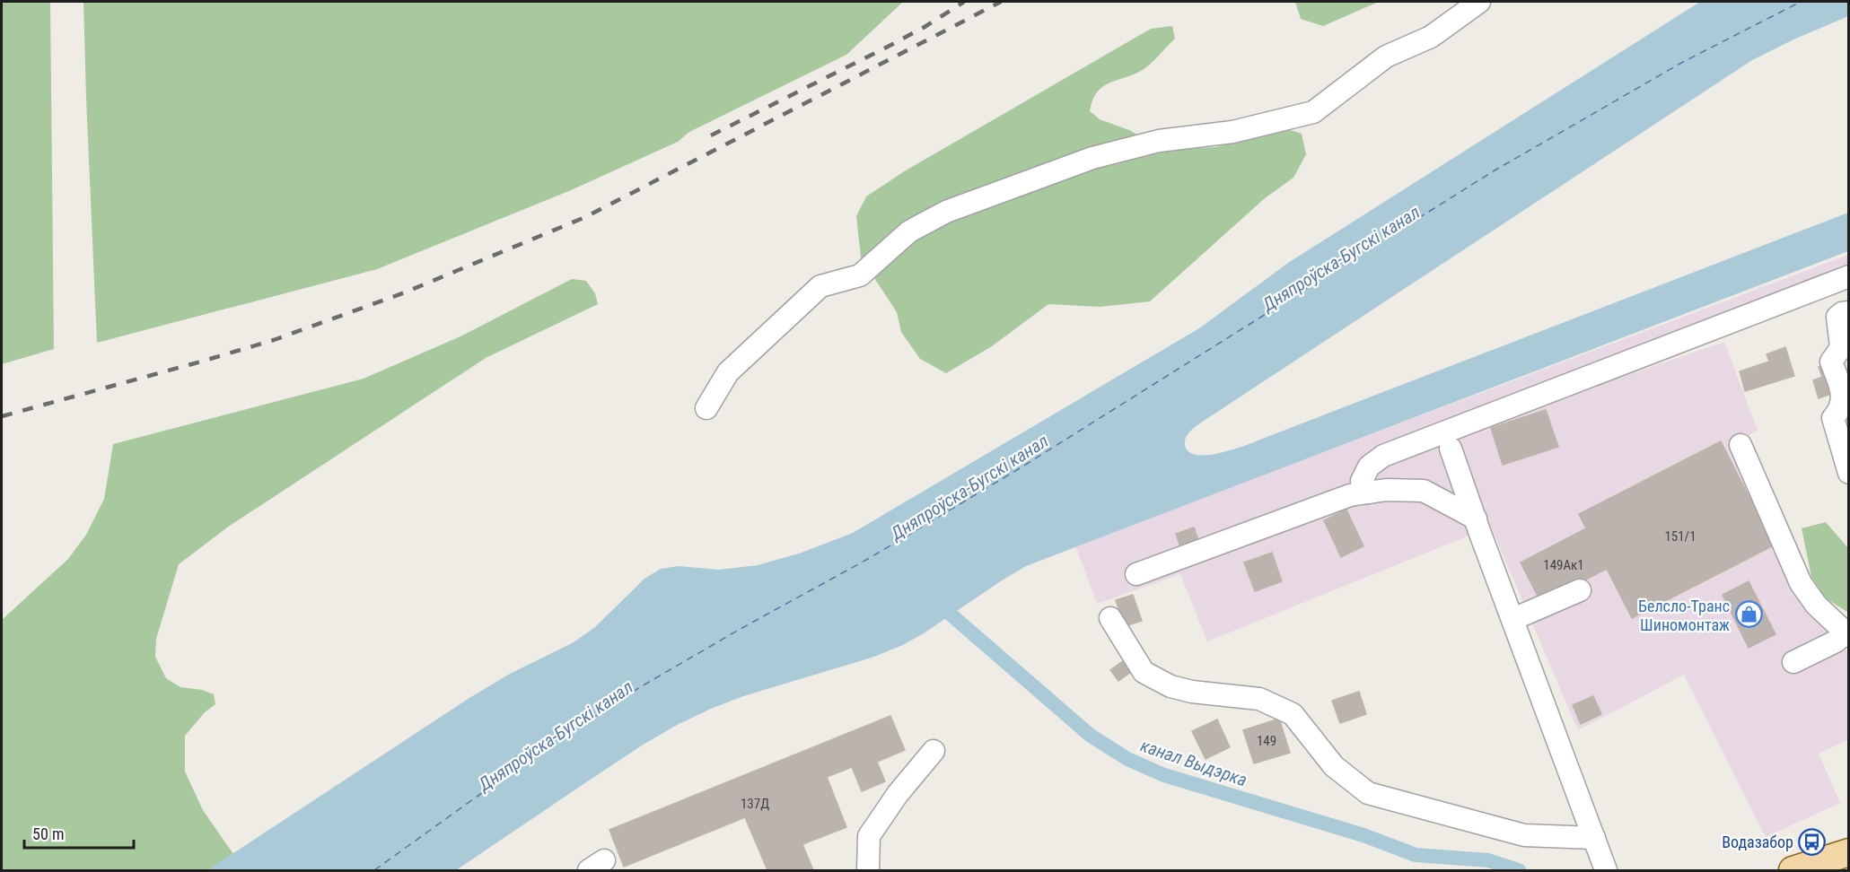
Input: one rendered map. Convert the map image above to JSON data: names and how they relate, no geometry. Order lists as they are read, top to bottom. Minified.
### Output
{"water":["Дняпроўска-Бугскі канал","канал Выдэрка"],"places":{"shop":["Белсло-Транс Шиномонтаж"],"bus stop":["Водазабор"]},"house_numbers":["151/1","149Ак1","149","137Д"],"scale_bar":"50 m"}
